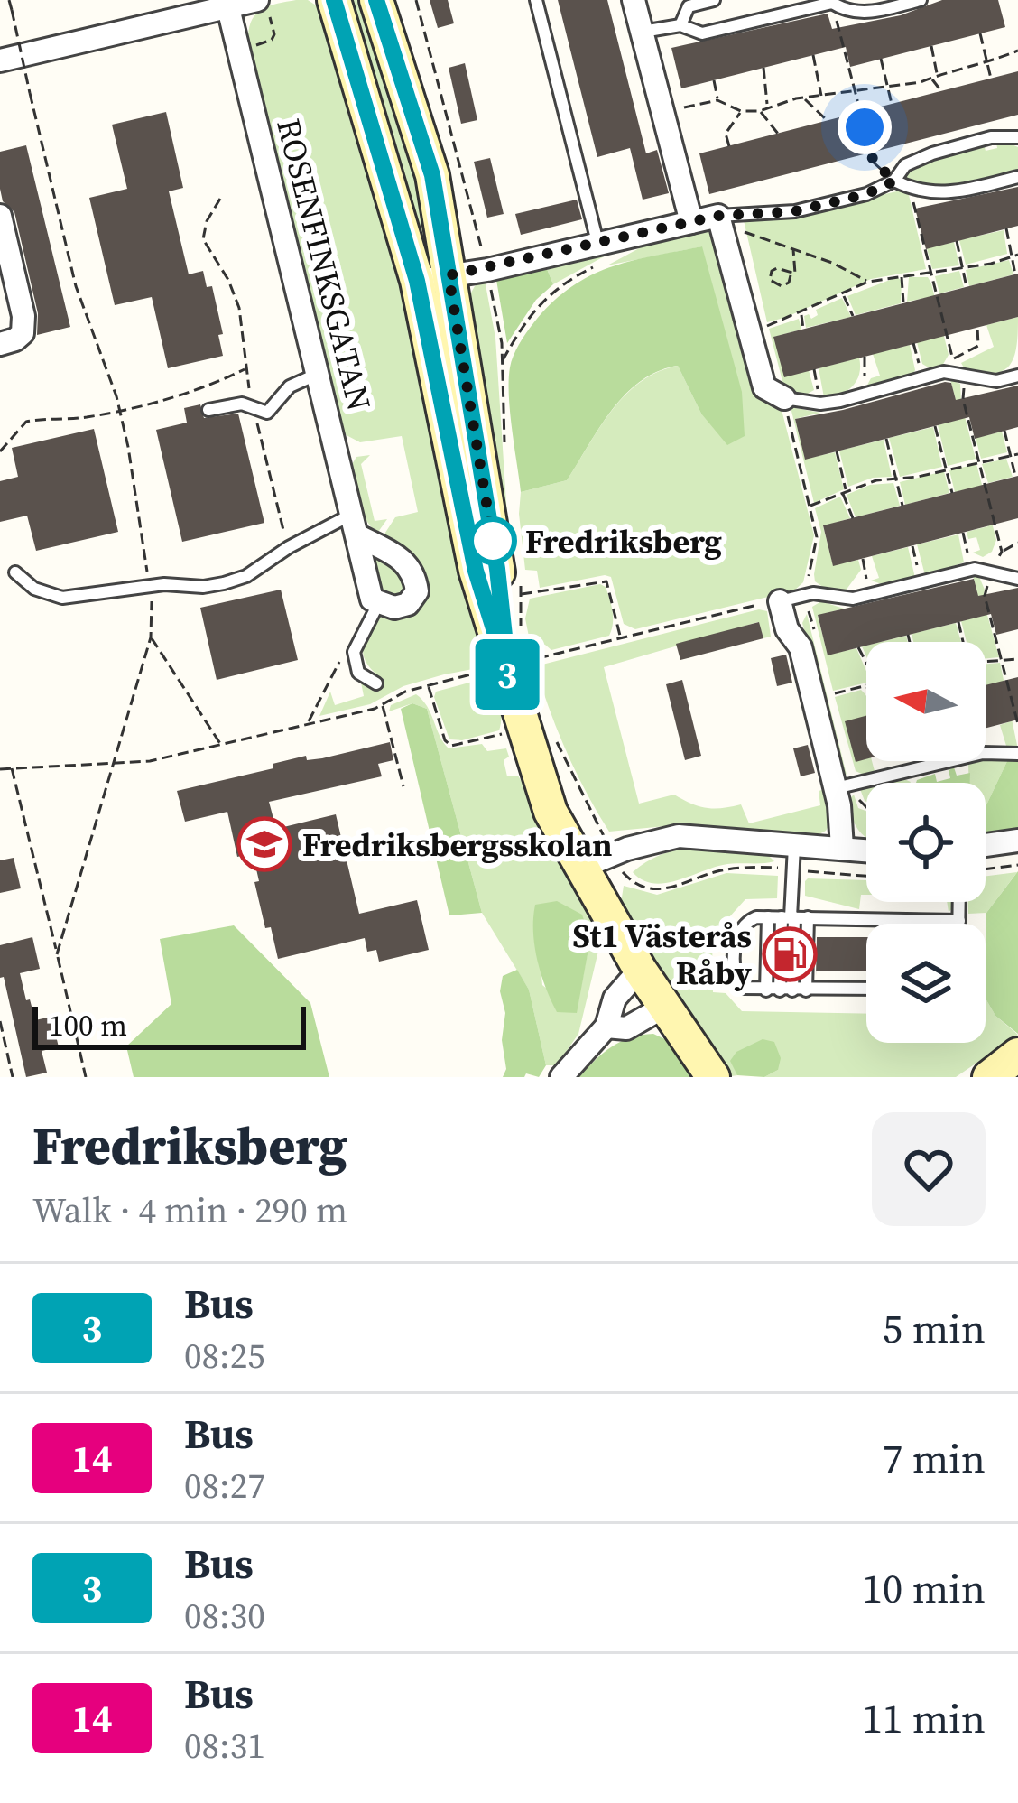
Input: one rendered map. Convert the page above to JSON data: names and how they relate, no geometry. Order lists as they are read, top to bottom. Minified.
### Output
{"streets":{"street":["ROSENFINKSGATAN"]},"places":{"other":["Fredriksberg"],"school or university":["Fredriksbergsskolan"],"fuel station":["St1 Västerås Råby"]},"lines":["bus line 3"],"scale_bar":"100 m","north":"left","page":{"on_map":"3","scale":"100 m","heading":["Fredriksberg","Walk · 4 min · 290 m"],"list":[{"mark":"3","name":"Bus","note":"08:25","value":"5 min"},{"mark":"14","name":"Bus","note":"08:27","value":"7 min"},{"mark":"3","name":"Bus","note":"08:30","value":"10 min"},{"mark":"14","name":"Bus","note":"08:31","value":"11 min"}]}}
